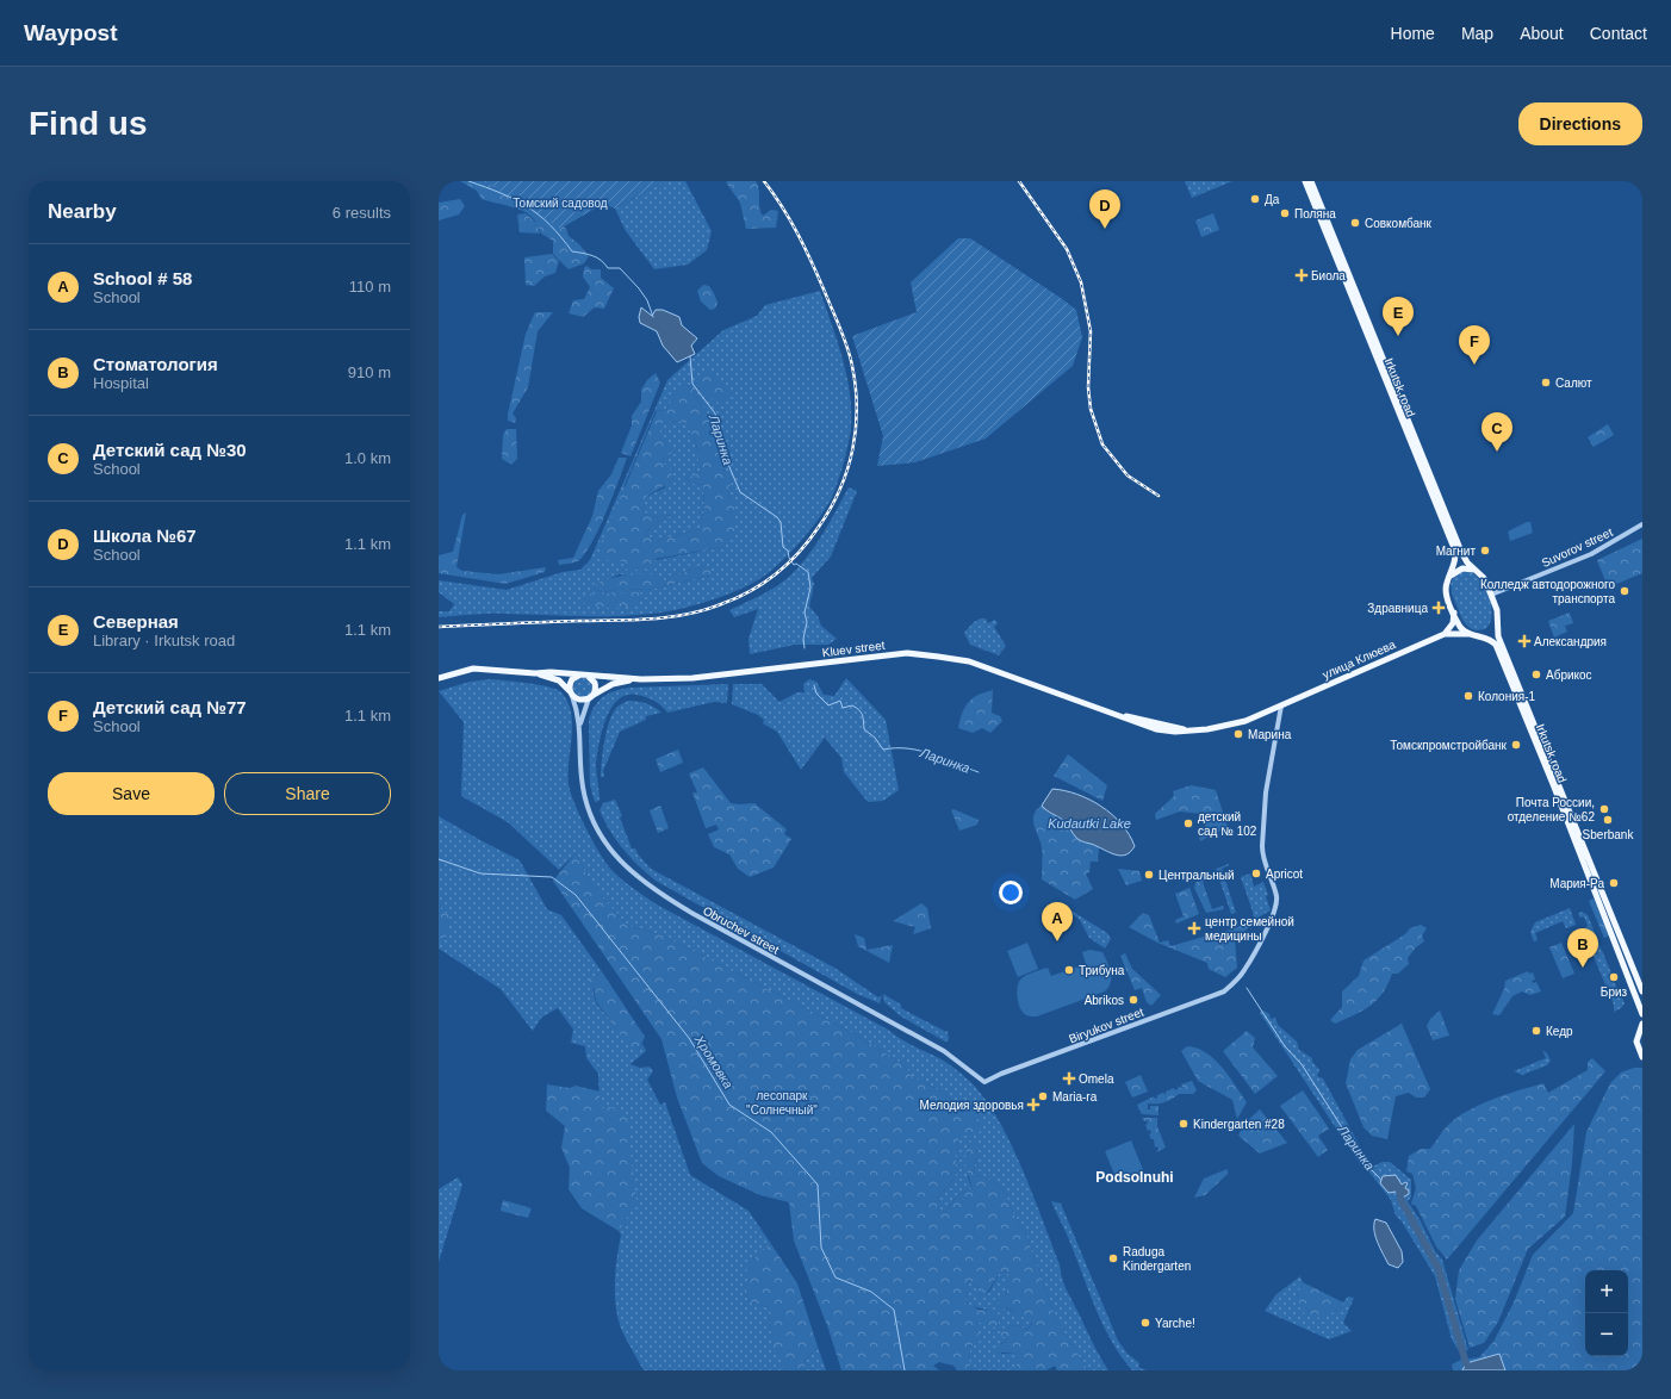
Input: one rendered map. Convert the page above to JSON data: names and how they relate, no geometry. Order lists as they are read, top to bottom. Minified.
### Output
{"streets":{"main road":["Irkutsk road","Kluev street","улица Клюева"],"street":["Suvorov street","Obruchev street"]},"crossings":[["Irkutsk road","Suvorov street"],["Irkutsk road","улица Клюева"],["Kluev street","улица Клюева"],["Kluev street","Obruchev street"],["улица Клюева","Obruchev street"]],"districts":["Podsolnuhi"],"water":["Ларинка","Kudautki Lake","Хромовка"],"parks":["Томский садовод","лесопарк \"Солнечный\""],"places":{"other":["Да","Поляна","Совкомбанк","Салют","Магнит","Колледж автодорожного транспорта","Абрикос","Колония-1","Марина","Томскпромстройбанк","Почта России, отделение №62","Sberbank","детский сад № 102","Apricot","Центральный","Мария-Ра","Трибуна","Бриз","Abrikos","Кедр","Maria-ra","Kindergarten #28","Raduga Kindergarten","Yarche!"],"health":["Биола","Здравница","Александрия","центр семейной медицины","Omela","Мелодия здоровья"]},"page":{"header":"Waypost","nav":["Home","Map","About","Contact"],"buttons":["Directions",["Save","Share"]],"title":"Find us","heading":["Nearby","6 results"],"pins":["D","E","F","C","A","B"],"list":[{"mark":"A","name":"School # 58","note":"School","value":"110 m"},{"mark":"B","name":"Стоматология","note":"Hospital","value":"910 m"},{"mark":"C","name":"Детский сад №30","note":"School","value":"1.0 km"},{"mark":"D","name":"Школа №67","note":"School","value":"1.1 km"},{"mark":"E","name":"Северная","note":"Library · Irkutsk road","value":"1.1 km"},{"mark":"F","name":"Детский сад №77","note":"School","value":"1.1 km"}],"map_buttons":["+","−"]}}
